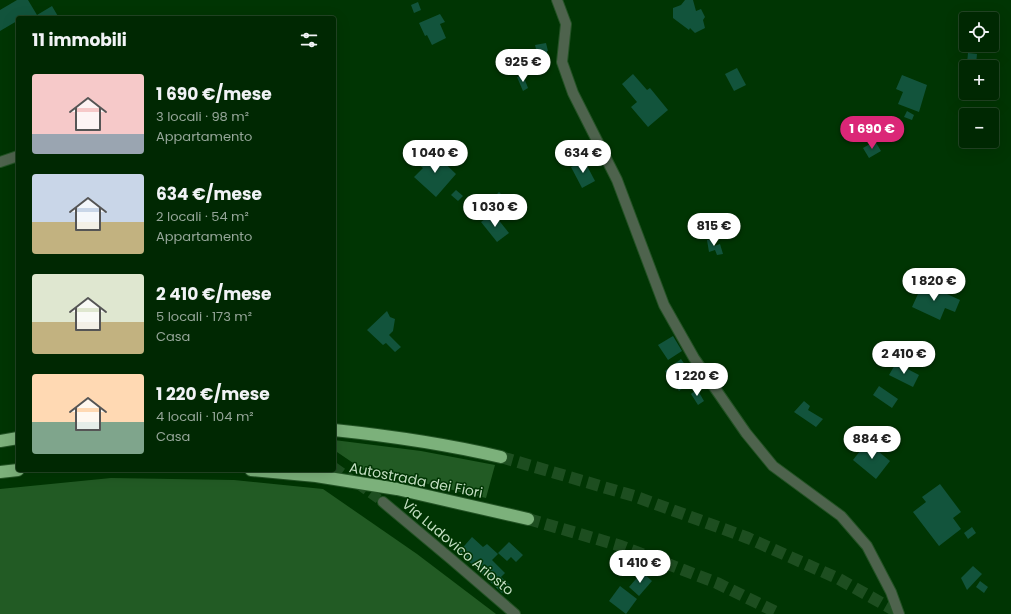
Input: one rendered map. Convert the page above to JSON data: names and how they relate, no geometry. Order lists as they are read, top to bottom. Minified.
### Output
{"streets":{"highway":["Autostrada dei Fiori"],"street":["Via Ludovico Ariosto"]},"page":{"map_buttons":["+","−"],"heading":"11 immobili","price":["925 €","1 690 €","1 040 €","634 €","1 030 €","815 €","1 820 €","2 410 €","1 220 €","884 €","1 410 €"],"list":[{"name":"1 690 €/mese","note":"3 locali · 98 m² · Appartamento"},{"name":"634 €/mese","note":"2 locali · 54 m² · Appartamento"},{"name":"2 410 €/mese","note":"5 locali · 173 m² · Casa"},{"name":"1 220 €/mese","note":"4 locali · 104 m² · Casa"}]}}
